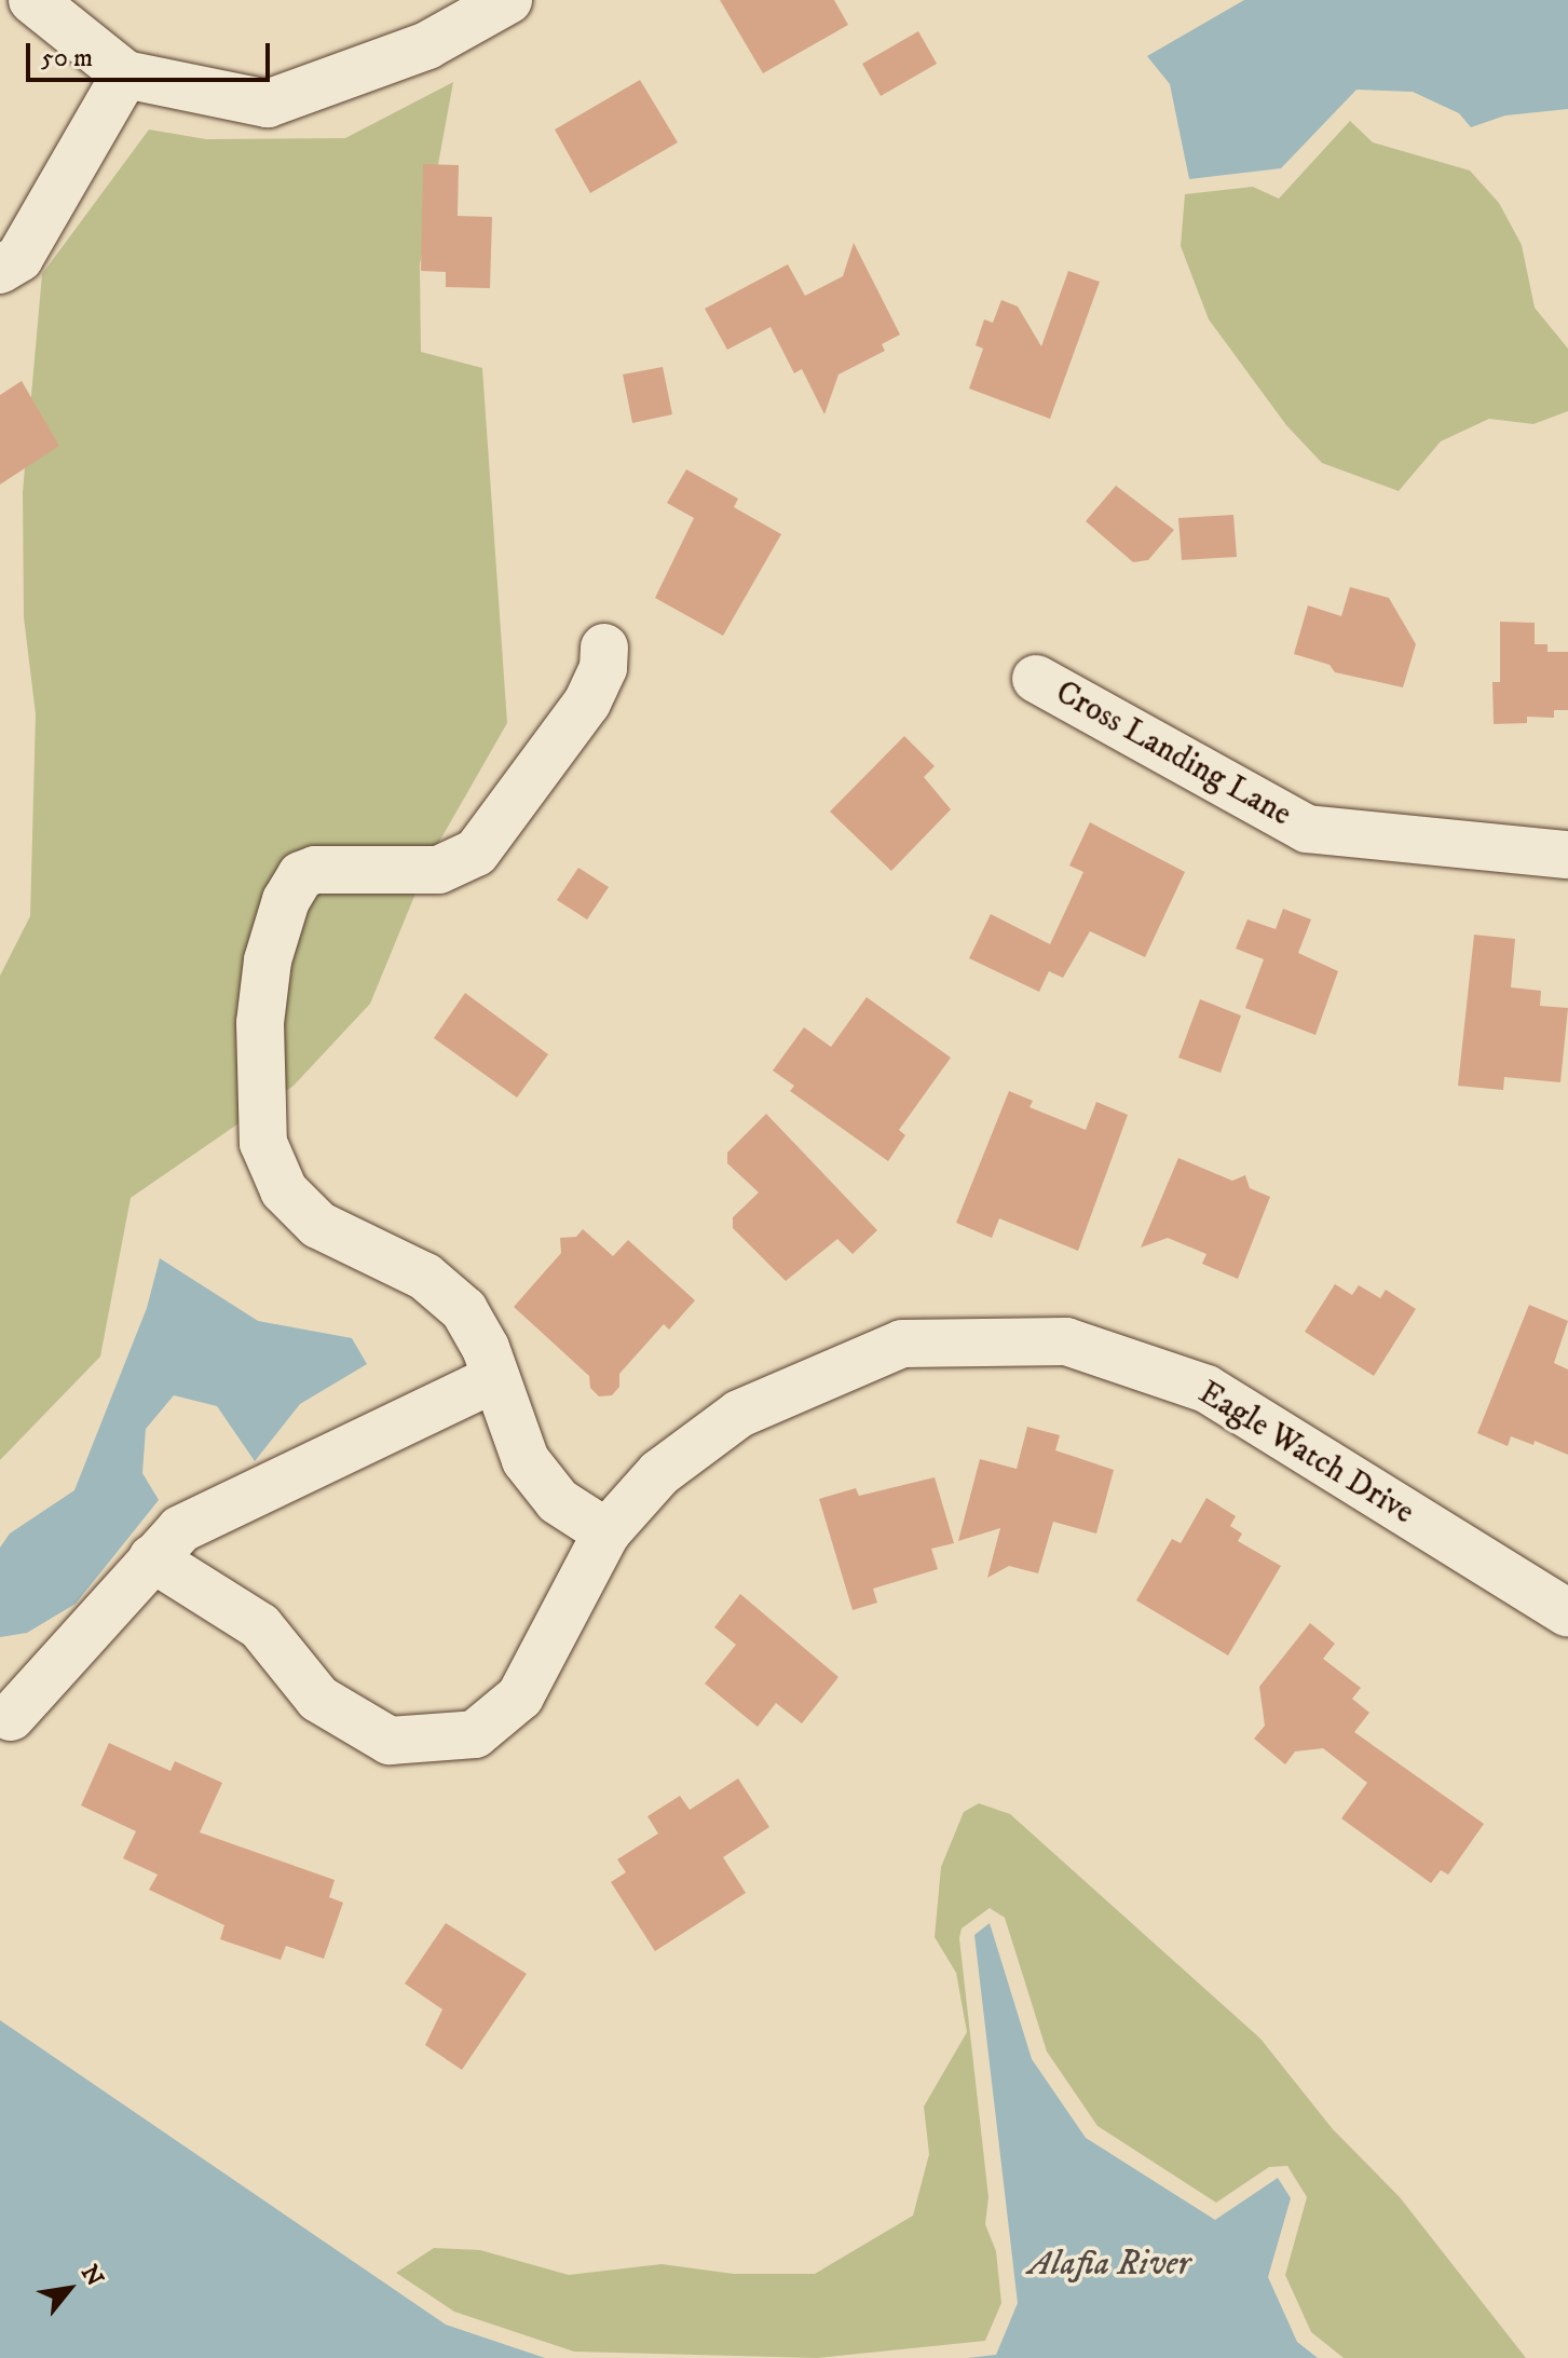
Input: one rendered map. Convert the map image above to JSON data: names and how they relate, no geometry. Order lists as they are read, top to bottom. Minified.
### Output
{"streets":{"street":["Cross Landing Lane","Eagle Watch Drive"]},"water":["Alafia River"],"scale_bar":"50 m","north":"top right"}
